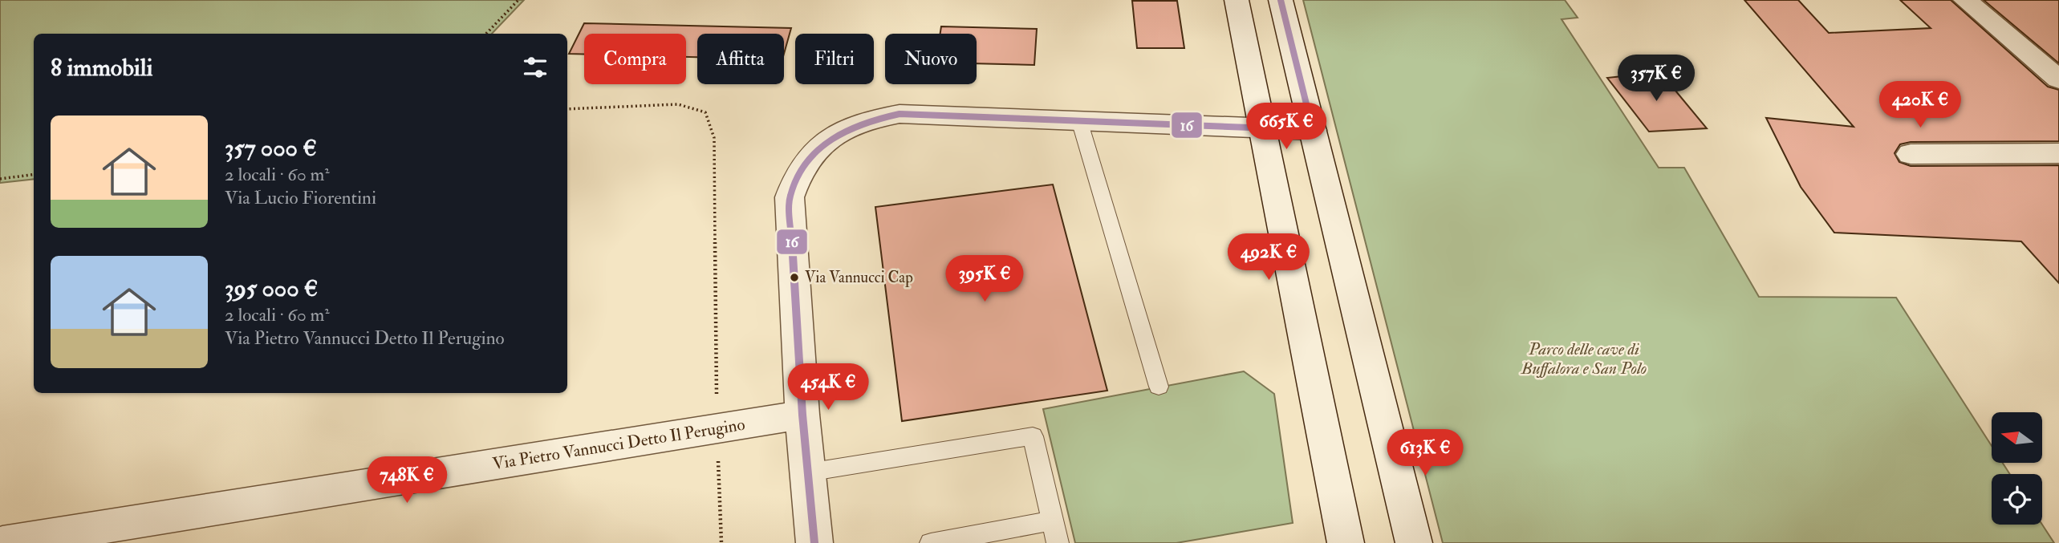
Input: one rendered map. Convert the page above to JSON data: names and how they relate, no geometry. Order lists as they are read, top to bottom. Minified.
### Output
{"streets":{"street":["Via Pietro Vannucci Detto Il Perugino"]},"parks":["Parco delle cave di Buffalora e San Polo"],"places":["Via Vannucci Cap"],"lines":["transit line 16"],"north":"left","page":{"chip":["Compra","Affitta","Filtri","Nuovo"],"heading":"8 immobili","price":["357K €","420K €","665K €","492K €","395K €","454K €","613K €","748K €"],"list":[{"name":"357 000 €","note":"2 locali · 60 m² · Via Lucio Fiorentini"},{"name":"395 000 €","note":"2 locali · 60 m² · Via Pietro Vannucci Detto Il Perugino"}]}}
